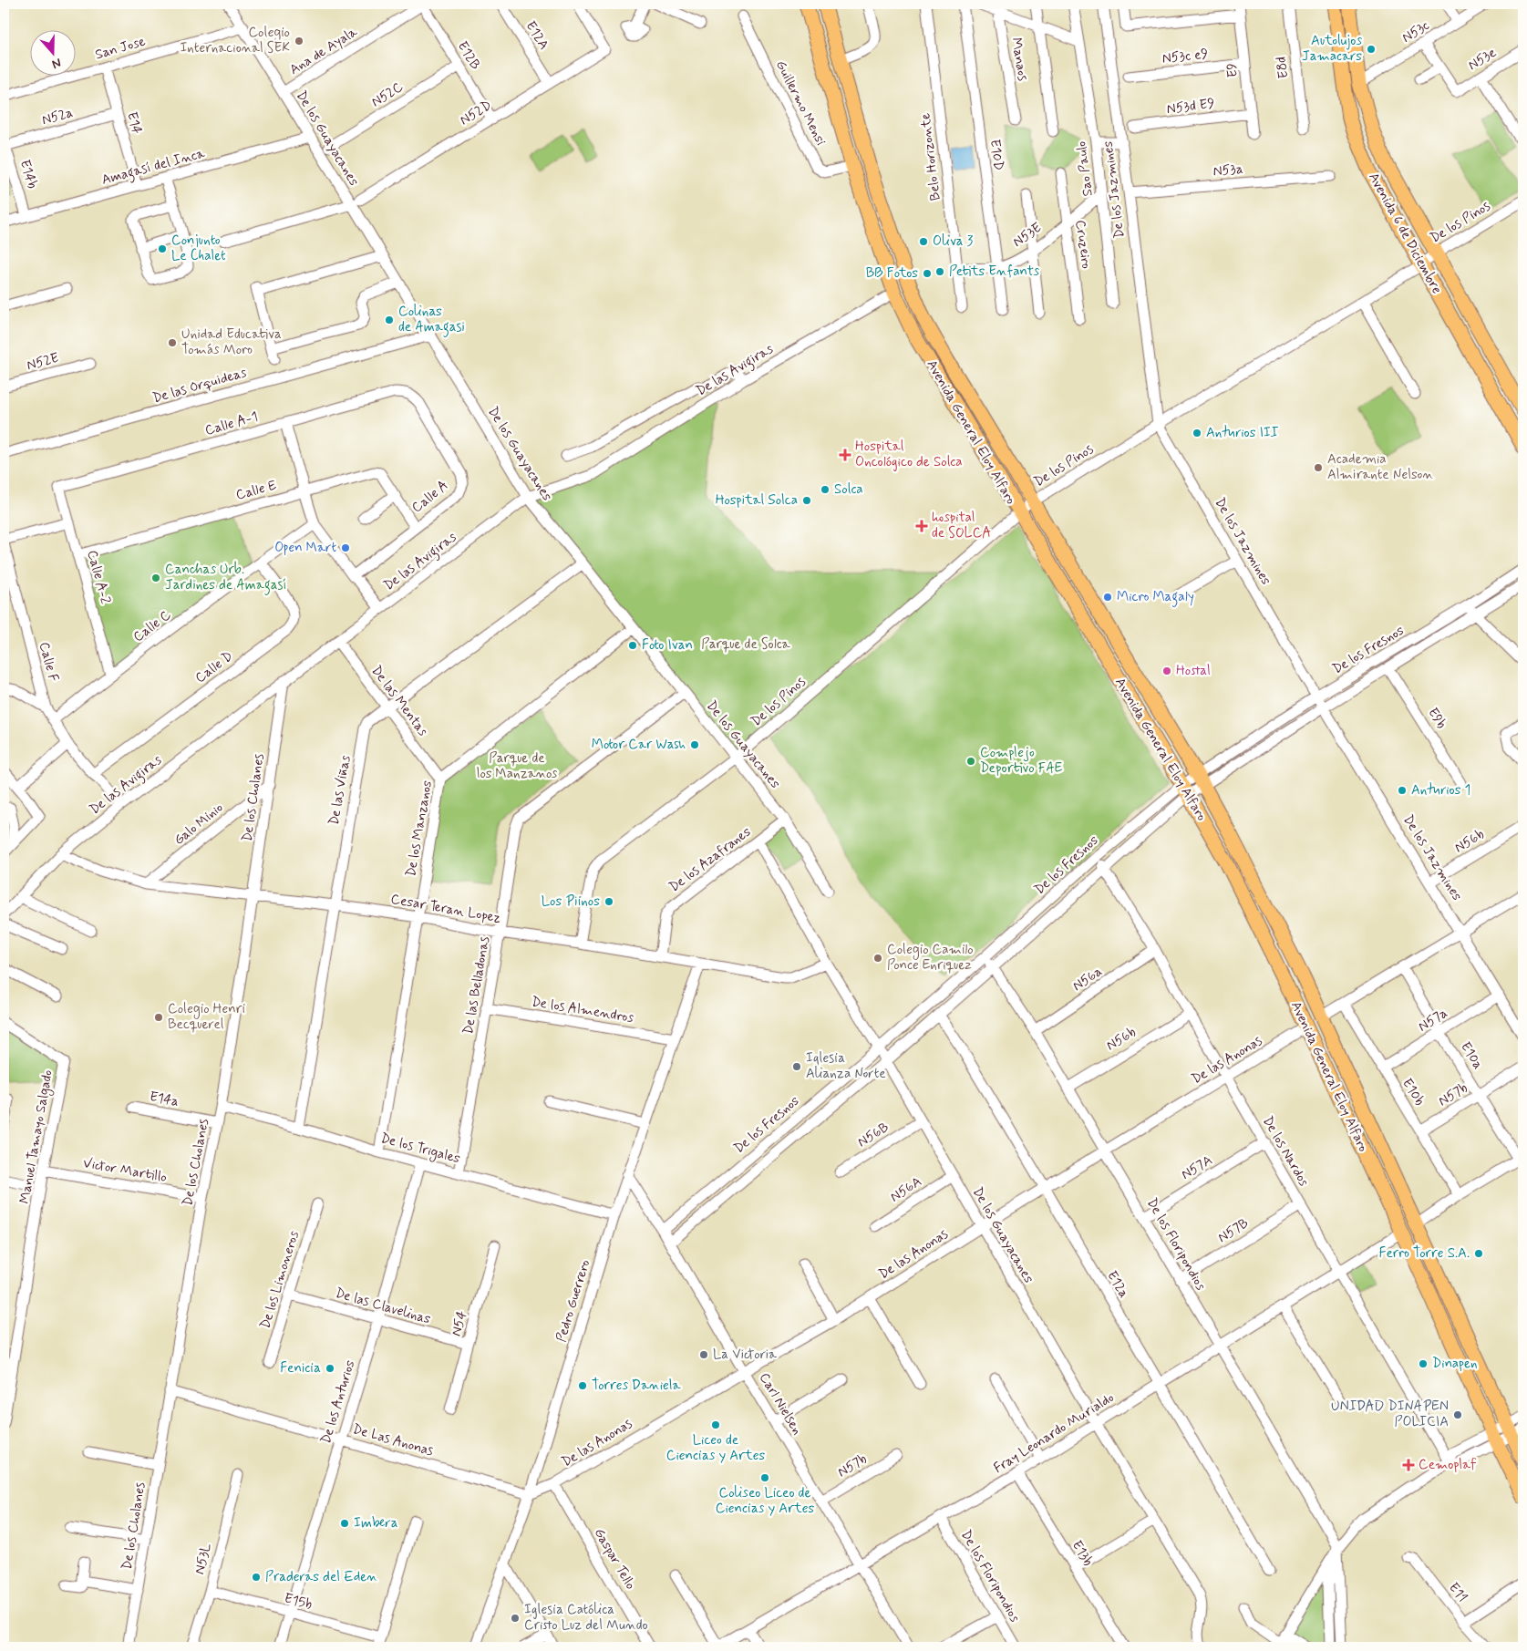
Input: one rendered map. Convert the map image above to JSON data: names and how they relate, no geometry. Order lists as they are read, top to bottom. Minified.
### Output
{"streets":{"main road":["Avenida 6 de Diciembre","Avenida General Eloy Alfaro"],"street":["N53c","E12A","San Jose","Ana de Ayala","E12B","N53c e9","Manaos","N53e","E8d","E9","N52C","Guillermo Mensi","N53d E9","N52D","N52a","E14","De los Guayacanes","E10D","Belo Horizonte","Amagasí del Inca","Sao Paulo","N53a","E14b","De los Jazmines","De los Pinos","N53E","Cruzeiro","N52E","De las Avigiras","De las Orquideas","Calle A-1","Calle E","Calle A","Calle A-2","Calle C","De los Fresnos","Calle F","Calle D","De las Mentas","E9b","De las Viñas","De los Cholanes","Galo Minio","De los Manzanos","N56b","De los Azafranes","Cesar Teran Lopez","N56a","De las Belladonas","De los Almendros","N57a","E10a","De las Anonas","E10b","N57b","E14a","N56B","Manuel Tamayo Salgado","De los Trigales","De los Nardos","N57A","Victor Martillo","N56A","N57B","De los Floripondios","De los Limoneros","E12a","Pedro Guerrero","De las Clavelinas","N54","De los Anturios","Carl Nielsen","Fray Leonardo Murialdo","De Las Anonas","E13b","N53L","Gaspar Tello","E11","E15b"]},"crossings":[["N53c","Avenida 6 de Diciembre"],["E12A","N52D"],["San Jose","E14"],["San Jose","De los Guayacanes"],["Ana de Ayala","E12B"],["Ana de Ayala","De los Guayacanes"],["E12B","N52C"],["E12B","N52D"],["N53c e9","E9"],["E9","N53d E9"],["Guillermo Mensi","Avenida General Eloy Alfaro"],["N52D","De los Guayacanes"],["N52a","E14"],["N52a","E14b"],["E14","Amagasí del Inca"],["De los Guayacanes","Amagasí del Inca"],["De los Guayacanes","De los Pinos"],["De los Guayacanes","De las Avigiras"],["De los Guayacanes","De las Orquideas"],["De los Guayacanes","De los Fresnos"],["De los Guayacanes","De las Viñas"],["De los Guayacanes","De los Manzanos"],["De los Guayacanes","De los Azafranes"],["De los Guayacanes","Cesar Teran Lopez"],["De los Guayacanes","De las Belladonas"],["De los Guayacanes","De las Anonas"],["De los Guayacanes","N56B"],["De los Guayacanes","N56A"],["De los Guayacanes","Fray Leonardo Murialdo"],["E10D","N53E"],["Belo Horizonte","N53E"],["Amagasí del Inca","E14b"],["Sao Paulo","N53E"],["N53a","De los Jazmines"],["De los Jazmines","De los Pinos"],["De los Jazmines","De los Fresnos"],["De los Jazmines","N56b"],["De los Jazmines","N57a"],["De los Pinos","Avenida 6 de Diciembre"],["De los Pinos","Avenida General Eloy Alfaro"],["De los Pinos","Cesar Teran Lopez"],["N53E","Cruzeiro"],["De las Avigiras","Avenida General Eloy Alfaro"],["De las Avigiras","Calle F"],["De las Avigiras","De las Mentas"],["De las Avigiras","De los Cholanes"],["De las Avigiras","Cesar Teran Lopez"],["Calle A-1","Calle A"],["Calle A-1","Calle A-2"],["Avenida General Eloy Alfaro","De los Fresnos"],["Avenida General Eloy Alfaro","De las Anonas"],["Avenida General Eloy Alfaro","Fray Leonardo Murialdo"],["Calle E","Calle A"],["Calle E","Calle A-2"],["Calle A-2","Calle C"],["Calle C","Calle F"],["Calle C","Calle D"],["De los Fresnos","E9b"],["De los Fresnos","De los Nardos"],["De los Fresnos","De los Floripondios"],["De los Fresnos","E12a"],["De los Fresnos","Carl Nielsen"],["Calle F","Calle D"],["De las Mentas","De las Viñas"],["De las Mentas","De los Manzanos"],["De las Viñas","Cesar Teran Lopez"],["De las Viñas","De los Trigales"],["De los Cholanes","Galo Minio"],["De los Cholanes","Cesar Teran Lopez"],["De los Cholanes","E14a"],["De los Cholanes","De los Trigales"],["De los Cholanes","Victor Martillo"],["De los Cholanes","De Las Anonas"],["Galo Minio","Cesar Teran Lopez"],["De los Manzanos","Cesar Teran Lopez"],["De los Manzanos","De los Trigales"],["N56b","De los Nardos"],["N56b","De los Floripondios"],["De los Azafranes","Cesar Teran Lopez"],["Cesar Teran Lopez","De las Belladonas"],["Cesar Teran Lopez","Pedro Guerrero"],["N56a","De los Nardos"],["N56a","De los Floripondios"],["De las Belladonas","De los Almendros"],["De las Belladonas","De los Trigales"],["De los Almendros","Pedro Guerrero"],["N57a","E10a"],["N57a","E10b"],["E10a","N57b"],["De las Anonas","De los Nardos"],["De las Anonas","De los Floripondios"],["De las Anonas","E12a"],["De las Anonas","Pedro Guerrero"],["De las Anonas","Carl Nielsen"],["De las Anonas","De Las Anonas"],["De las Anonas","Gaspar Tello"],["E10b","N57b"],["N57b","Carl Nielsen"],["Manuel Tamayo Salgado","Victor Martillo"],["De los Trigales","Pedro Guerrero"],["De los Trigales","De los Anturios"],["De los Nardos","N57A"],["De los Nardos","N57B"],["De los Nardos","Fray Leonardo Murialdo"],["N57A","De los Floripondios"],["N57B","De los Floripondios"],["De los Floripondios","Fray Leonardo Murialdo"],["De los Limoneros","De las Clavelinas"],["E12a","Fray Leonardo Murialdo"],["Pedro Guerrero","Carl Nielsen"],["Pedro Guerrero","De Las Anonas"],["De las Clavelinas","N54"],["De las Clavelinas","De los Anturios"],["De los Anturios","De Las Anonas"],["De los Anturios","E15b"],["Carl Nielsen","Fray Leonardo Murialdo"],["Fray Leonardo Murialdo","E13b"],["N53L","E15b"]],"parks":["Parque de Solca","Parque de los Manzanos"],"places":{"other":["Colegio Internacional SEK","Autolujos Jamacars","Oliva 3","Conjunto Le Chalet","Petits Enfants","BB Fotos","Colinas de Amagasi","Unidad Educativa Tomás Moro","Anturios III","Academia Almirante Nelson","Solca","Hospital Solca","Open Mart","Canchas Urb. Jardines de Amagasí","Micro Magaly","Foto Ivan","Hostal","Motor Car Wash","Complejo Deportivo FAE","Anturios 1","Los Piinos","Colegio Camilo Ponce Enriquez","Colegio Henri Becquerel","Iglesia Alianza Norte","Ferro Torre S.A.","La Victoria","Dinapen","Fenicia","Torres Daniela","UNIDAD DINAPEN POLICIA","Liceo de Ciencias y Artes","Coliseo Liceo de Ciencias y Artes","Imbera","Praderas del Eden","Iglesia Católica Cristo Luz del Mundo"],"health":["Hospital Oncológico de Solca","hospital de SOLCA","Cemoplaf"]},"north":"bottom"}
